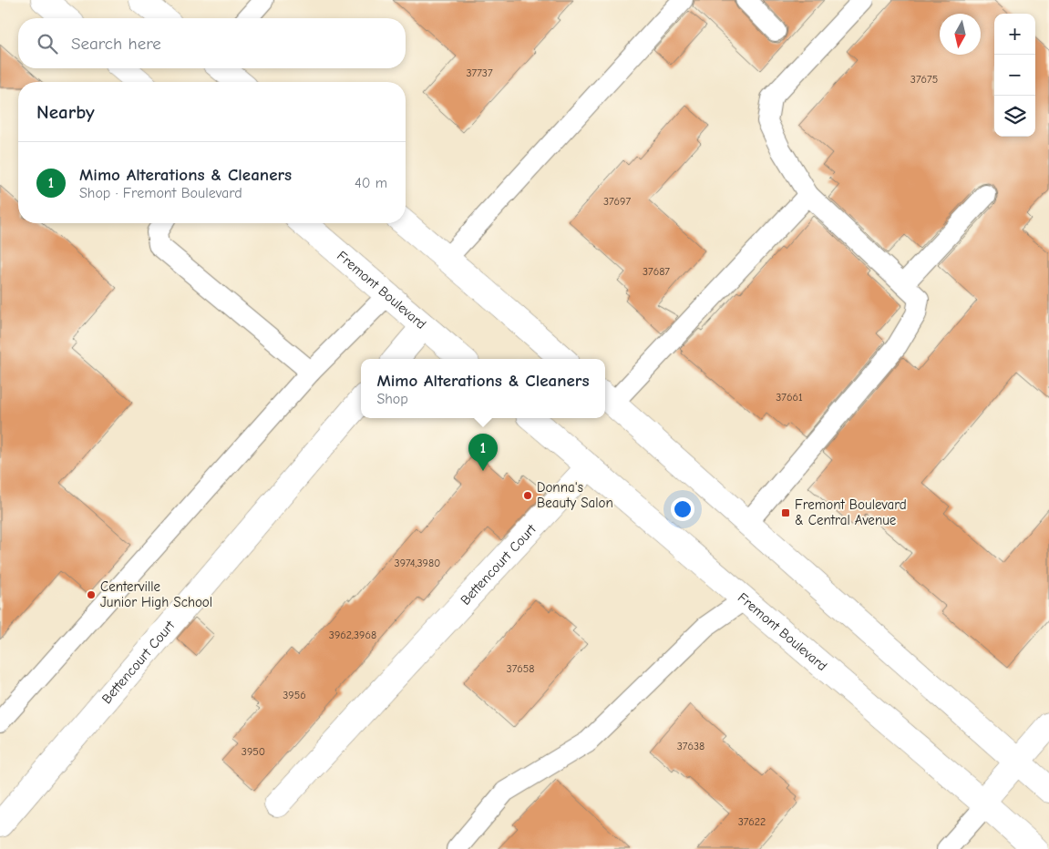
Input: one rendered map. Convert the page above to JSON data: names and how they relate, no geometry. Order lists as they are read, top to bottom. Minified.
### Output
{"streets":{"main road":["Fremont Boulevard","Bettencourt Court"]},"crossings":[["Fremont Boulevard","Bettencourt Court"]],"places":{"other":["Donna's Beauty Salon","Centerville Junior High School"],"transit":["Fremont Boulevard & Central Avenue"]},"house_numbers":["37737","37675","37697","37687","37661","3974,3980","3962,3968","37658","3956","37638","3950","37622"],"north":"bottom","page":{"map_buttons":["+","−"],"search":"Search here","heading":"Nearby","list":[{"mark":"1","name":"Mimo Alterations & Cleaners","note":"Shop · Fremont Boulevard","value":"40 m"}],"popup":["Mimo Alterations & Cleaners","Shop"],"pins":"1"}}
